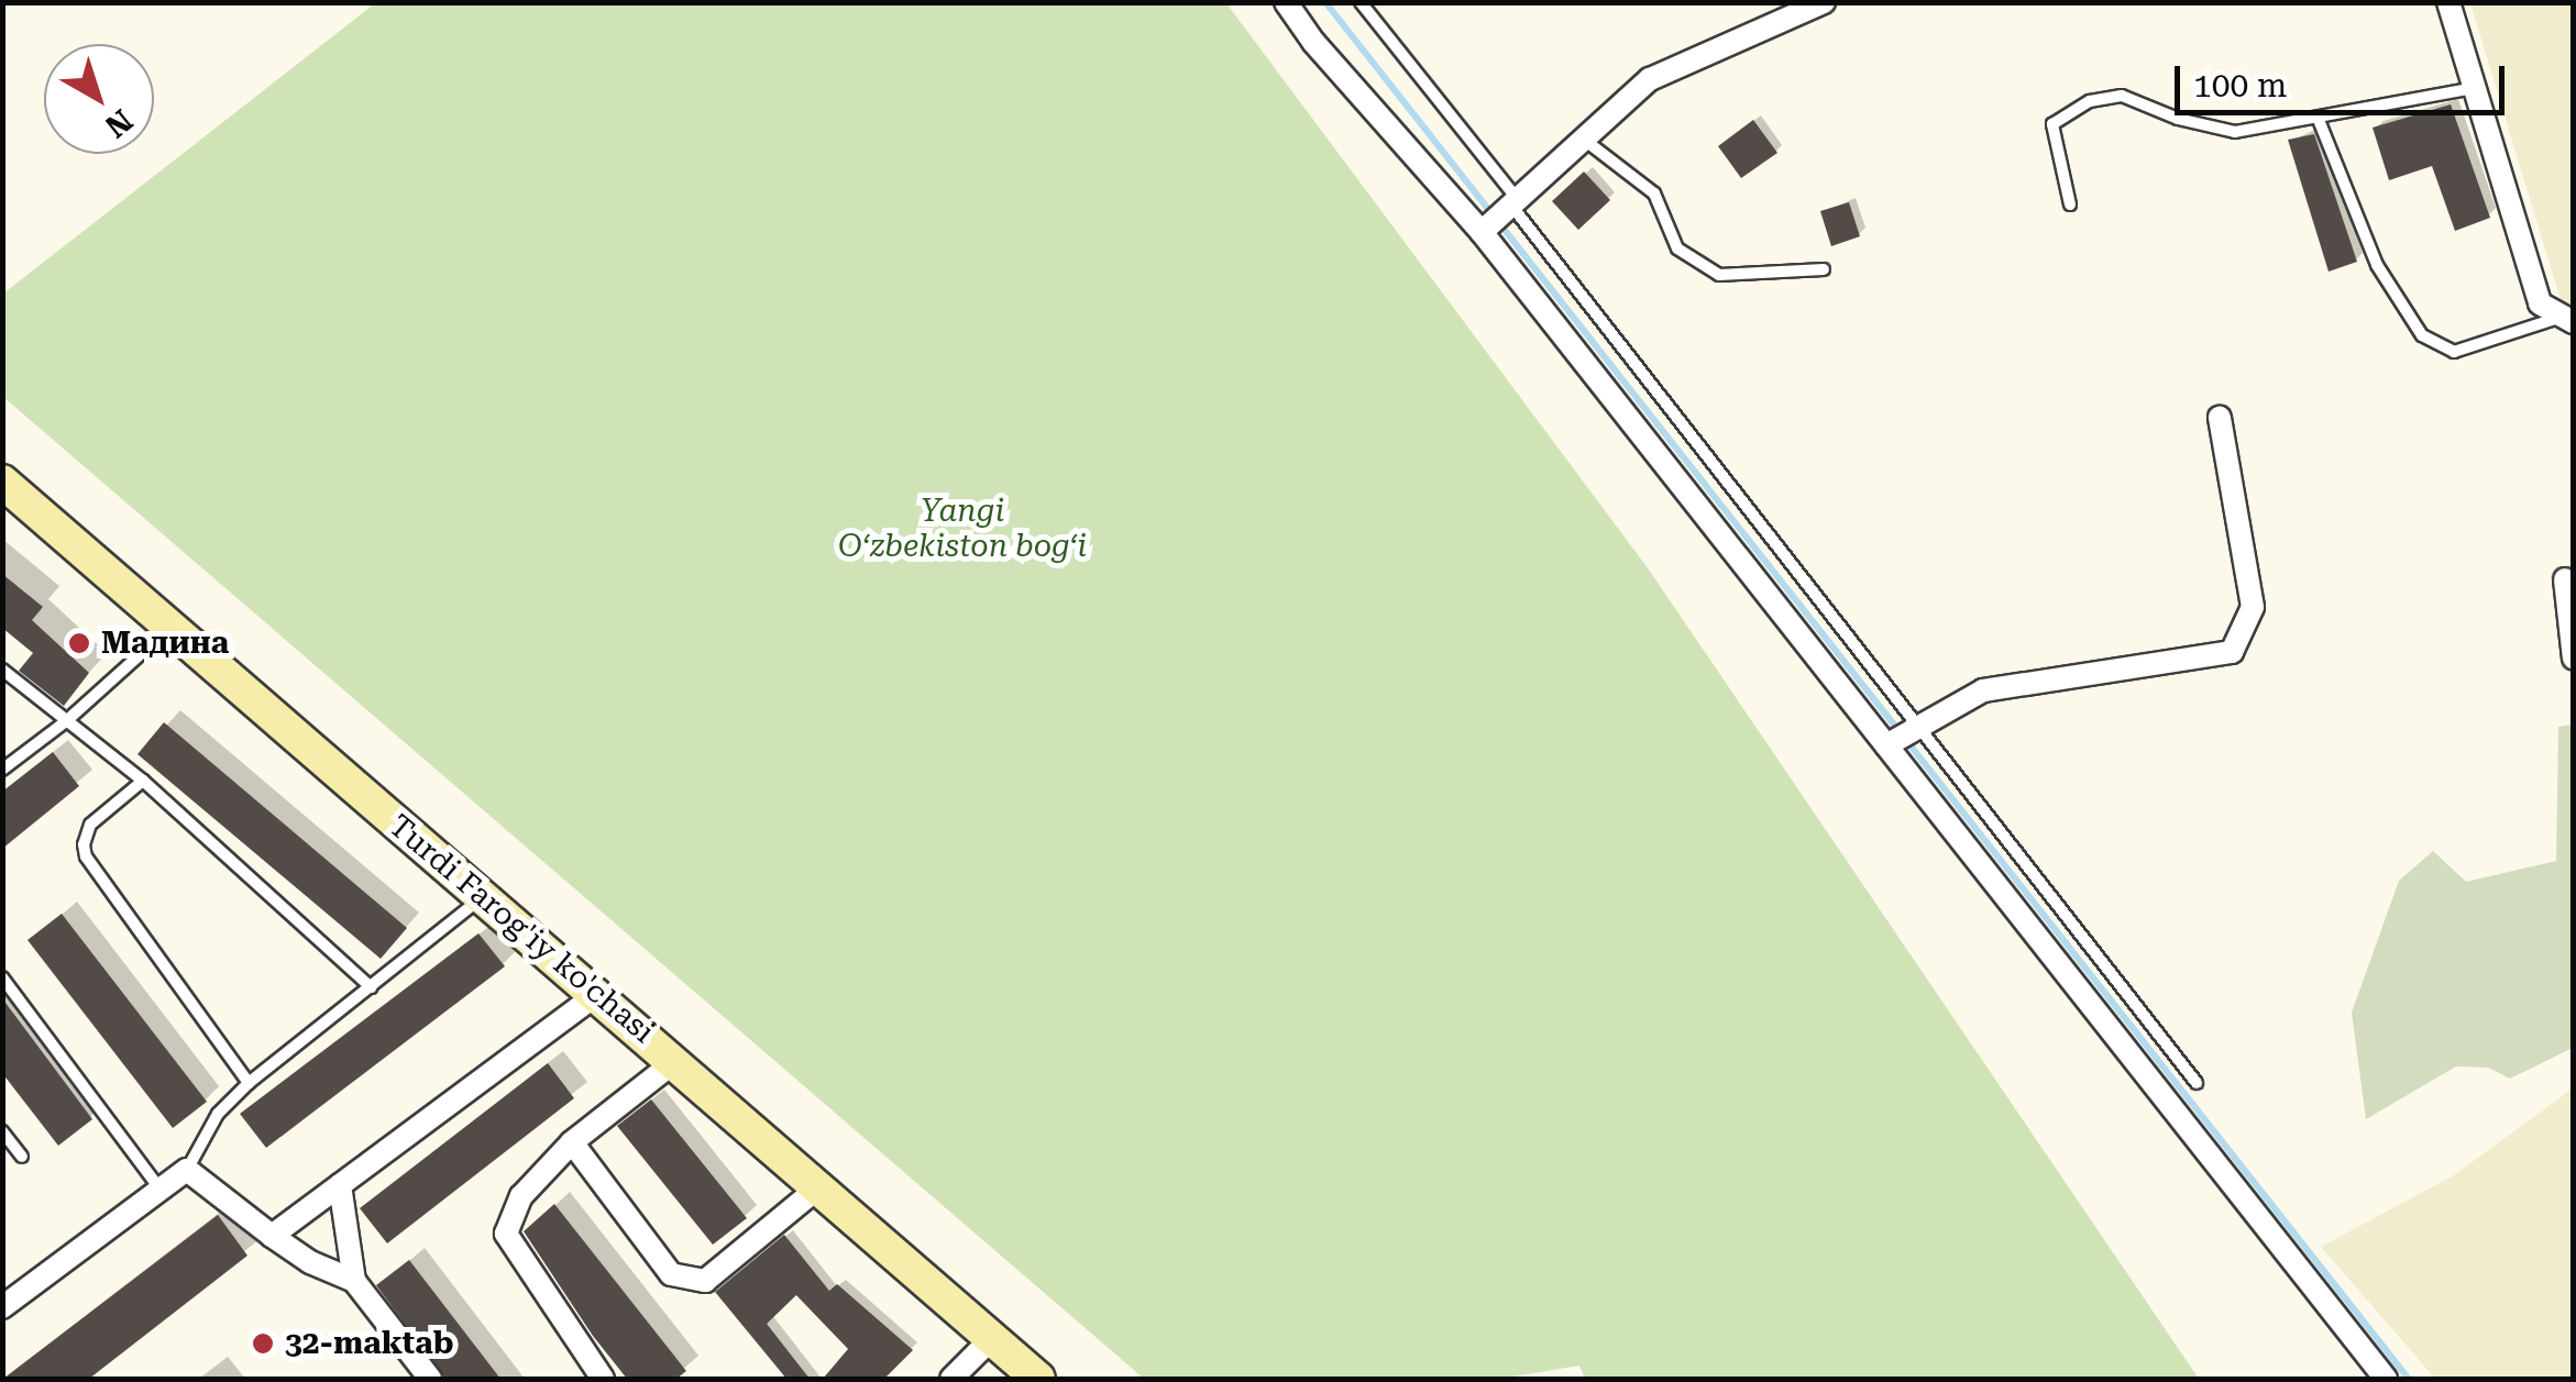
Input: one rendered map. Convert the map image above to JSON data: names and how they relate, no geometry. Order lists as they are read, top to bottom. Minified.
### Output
{"streets":{"main road":["Turdi Farog'iy ko'chasi"]},"parks":["Yangi Oʻzbekiston bogʻi"],"places":["Мадина","32-maktab"],"scale_bar":"100 m","north":"bottom right"}
